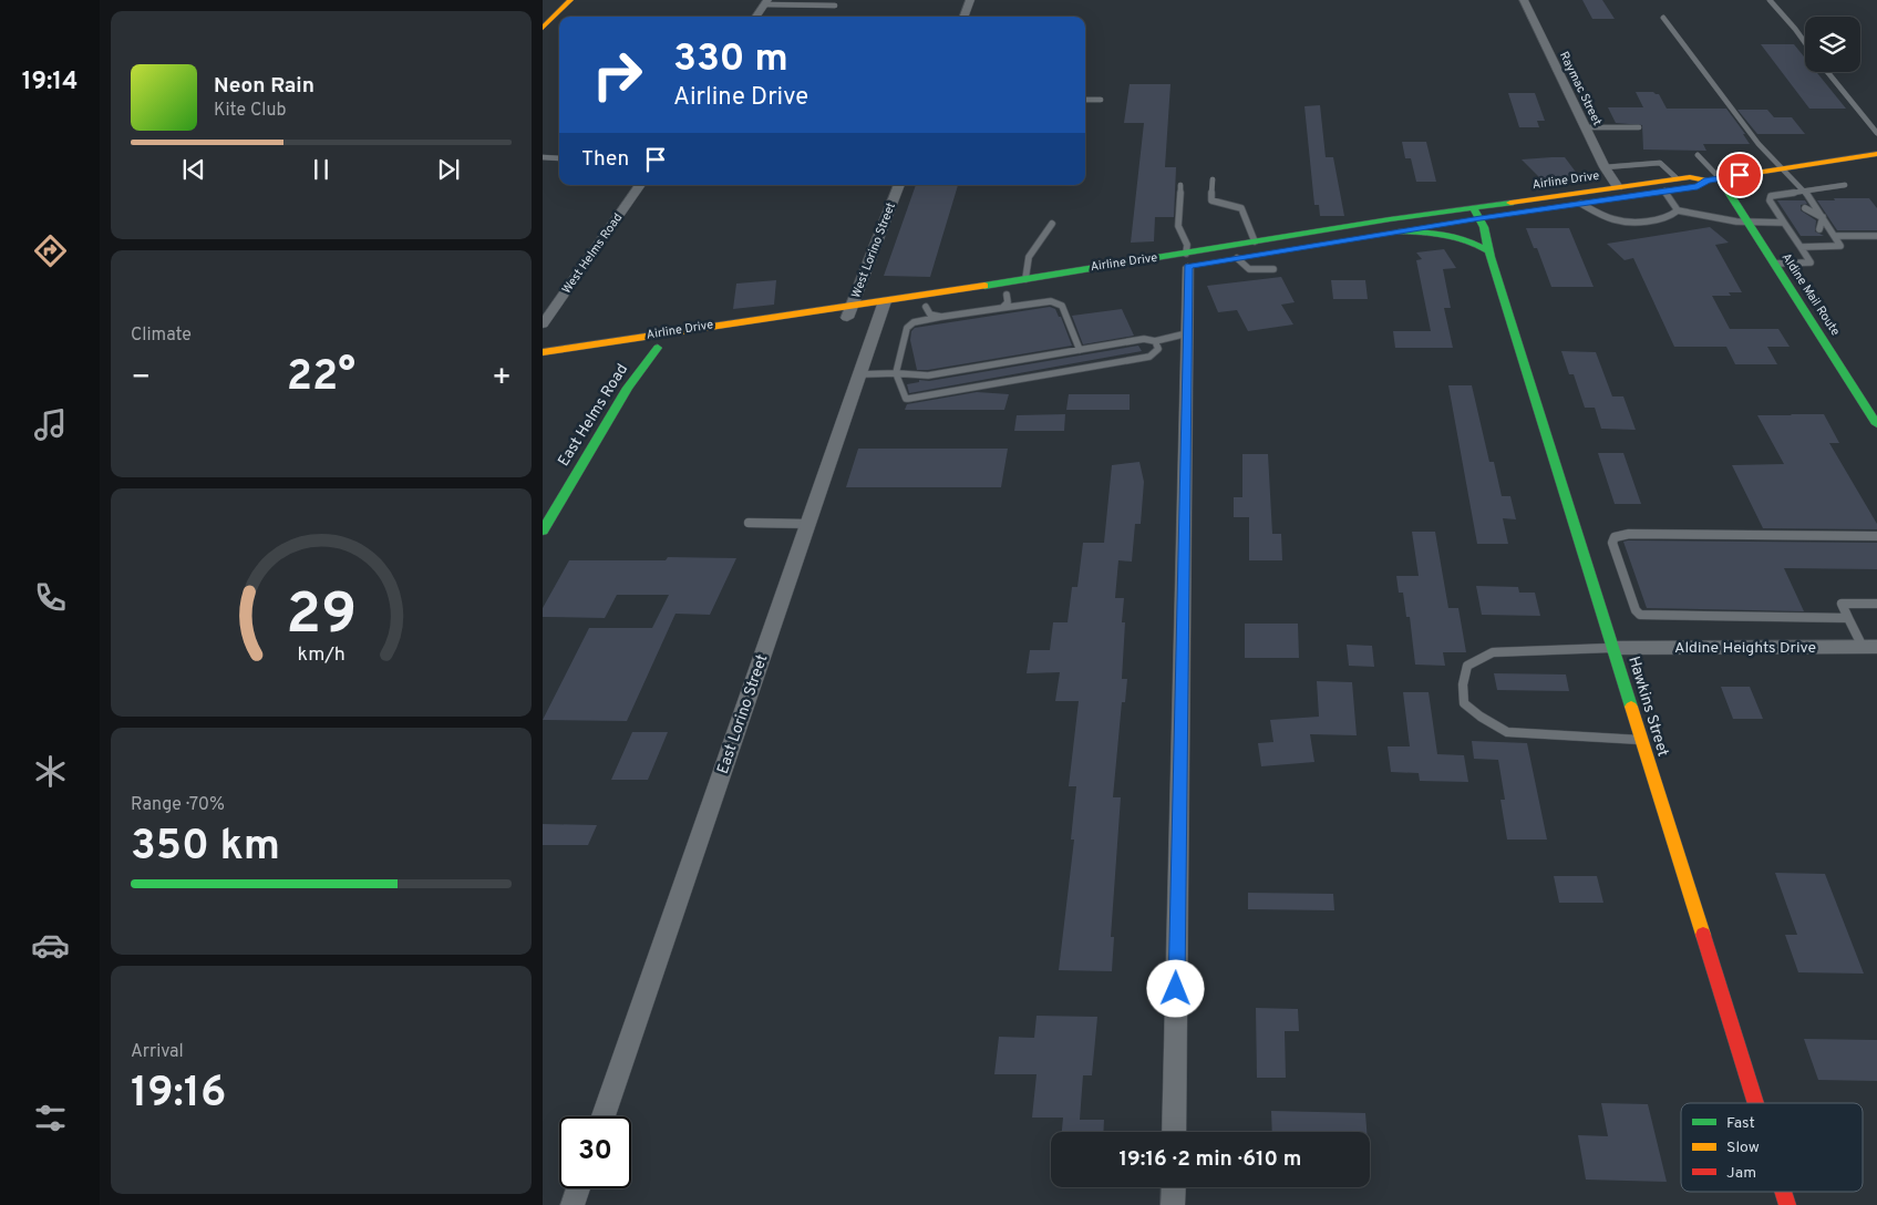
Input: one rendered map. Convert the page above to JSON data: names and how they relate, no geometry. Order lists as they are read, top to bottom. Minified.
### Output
{"streets":{"main road":["Airline Drive","Aldine Mail Route","East Helms Road","Hawkins Street"],"street":["Raymac Street","West Lorino Street","West Helms Road","Aldine Heights Drive","East Lorino Street"]},"crossings":[["Raymac Street","Airline Drive"],["Airline Drive","West Lorino Street"],["Airline Drive","Aldine Mail Route"],["Airline Drive","East Helms Road"],["Airline Drive","Hawkins Street"],["Airline Drive","East Lorino Street"],["Aldine Heights Drive","Hawkins Street"]],"legend":["Fast","Slow","Jam"],"page":{"tabs":"19:14","turn":["330 m","Airline Drive"],"song":["Neon Rain","Kite Club"],"then":"Then","tile":["Climate",["Range · 70%","350 km"],["Arrival","19:16"]],"heat":["−","22°","+"],"limit":"30","trip":"19:16 · 2 min · 610 m","gauge":["29","km/h"]}}
